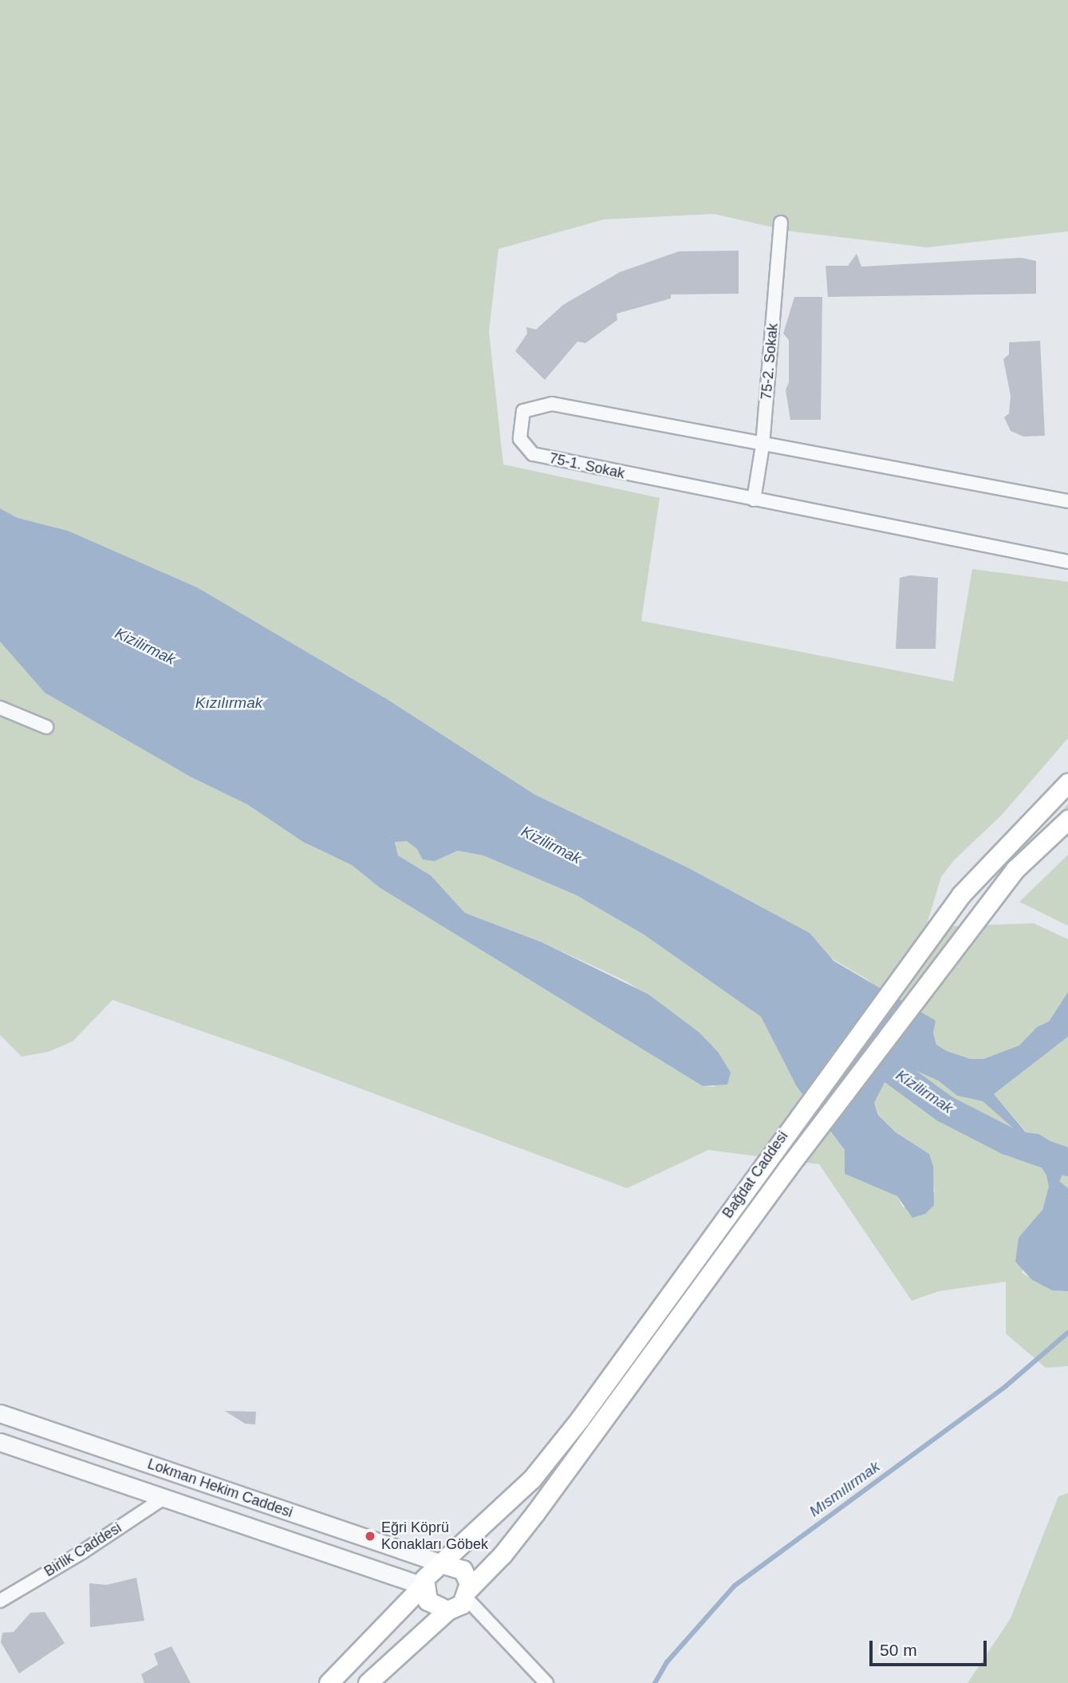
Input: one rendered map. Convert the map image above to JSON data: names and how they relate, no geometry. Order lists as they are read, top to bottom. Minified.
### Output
{"streets":{"main road":["Bağdat Caddesi"],"street":["75-2. Sokak","75-1. Sokak","Lokman Hekim Caddesi","Birlik Caddesi"]},"crossings":[["75-2. Sokak","75-1. Sokak"],["Bağdat Caddesi","Lokman Hekim Caddesi"],["Lokman Hekim Caddesi","Birlik Caddesi"]],"water":["Kizilirmak","Kızılırmak","Mısmılırmak"],"places":["Eğri Köprü Konakları Göbek"],"scale_bar":"50 m"}
